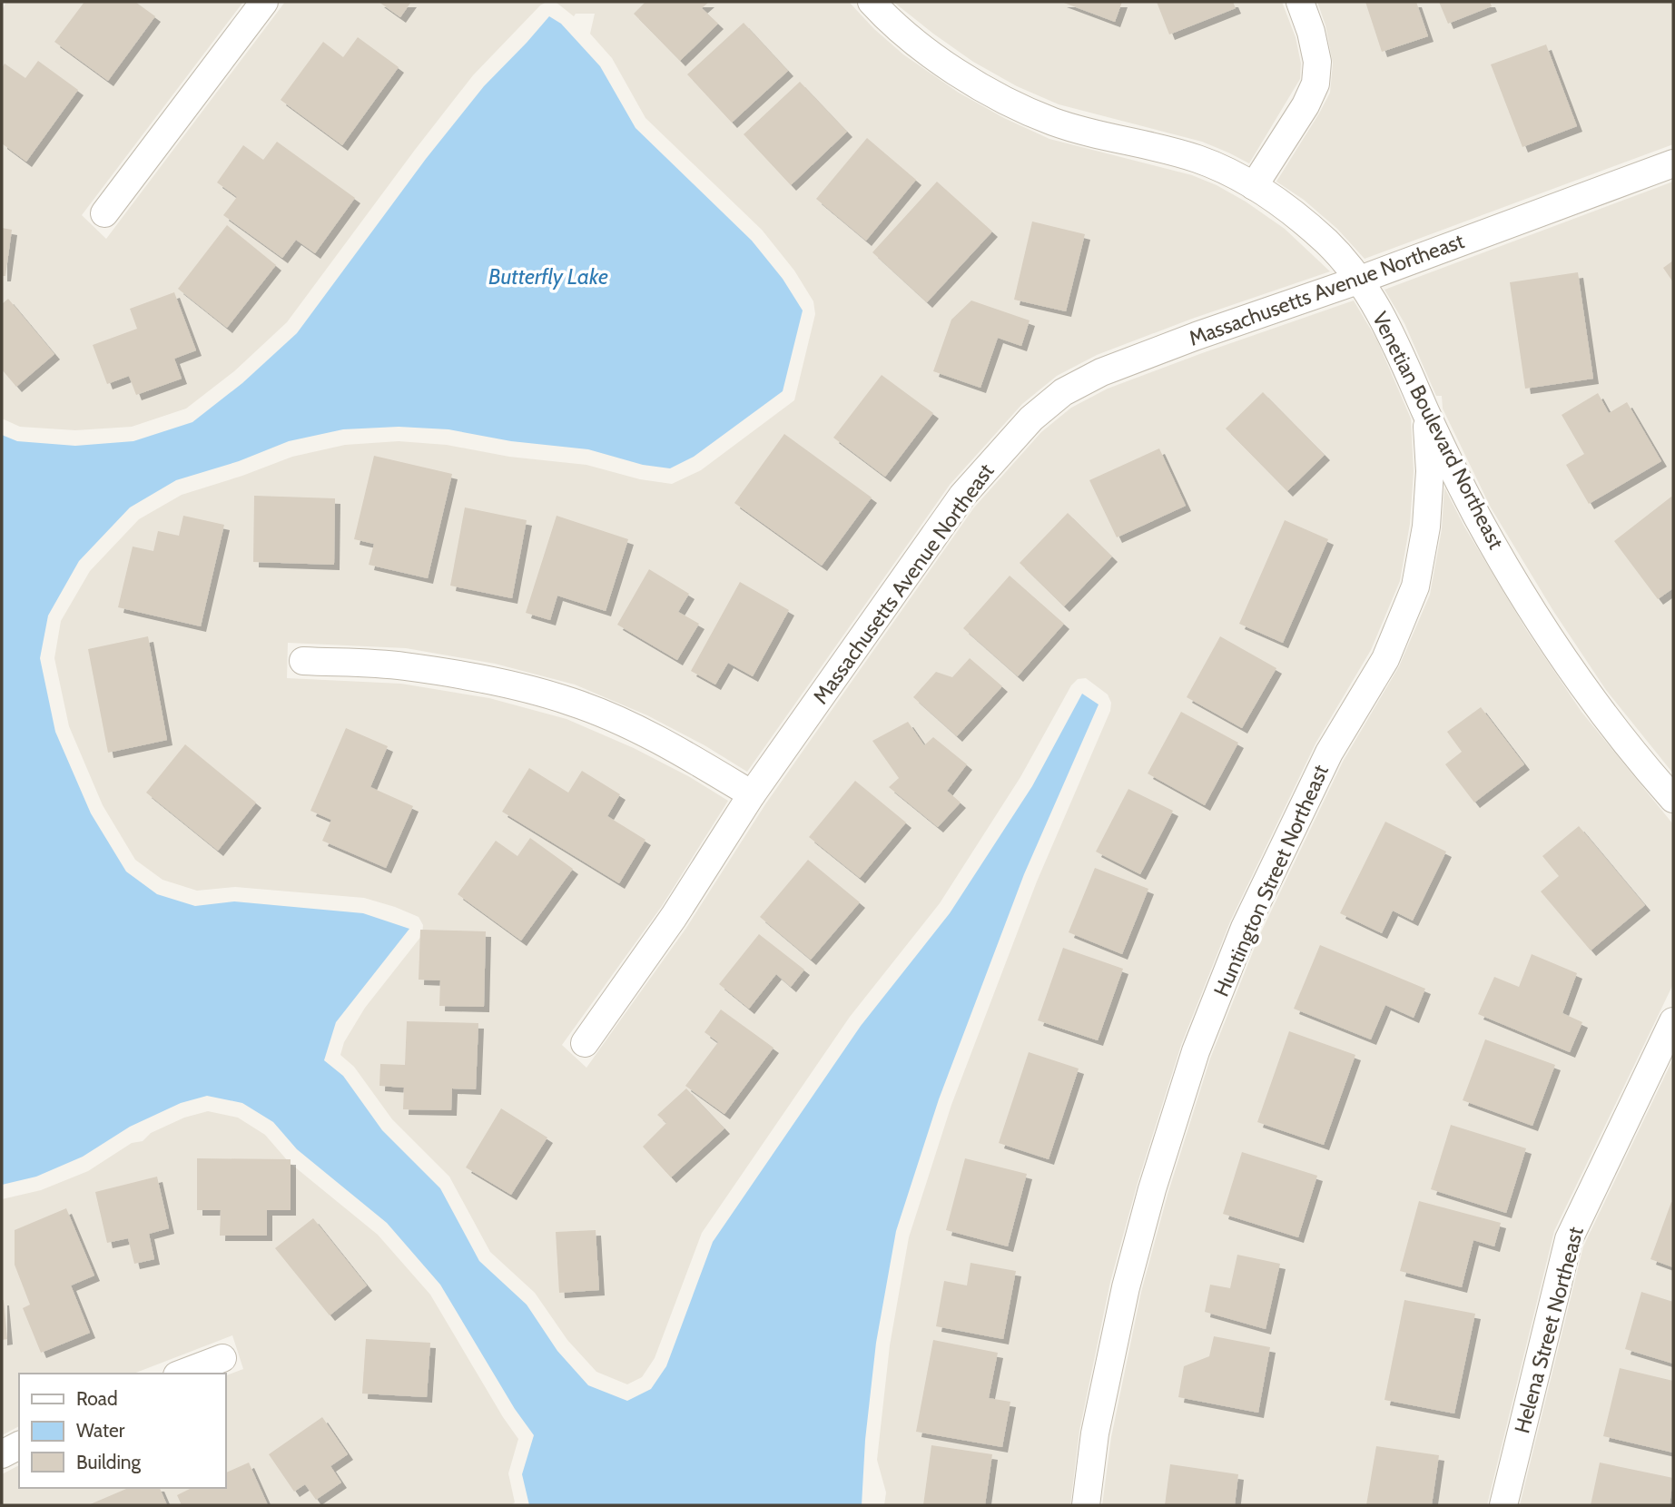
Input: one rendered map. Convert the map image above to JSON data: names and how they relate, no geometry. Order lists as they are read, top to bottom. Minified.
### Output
{"streets":{"street":["Massachusetts Avenue Northeast","Venetian Boulevard Northeast","Huntington Street Northeast","Helena Street Northeast"]},"crossings":[["Massachusetts Avenue Northeast","Venetian Boulevard Northeast"],["Venetian Boulevard Northeast","Huntington Street Northeast"]],"water":["Butterfly Lake"],"legend":["Road","Water","Building"]}
